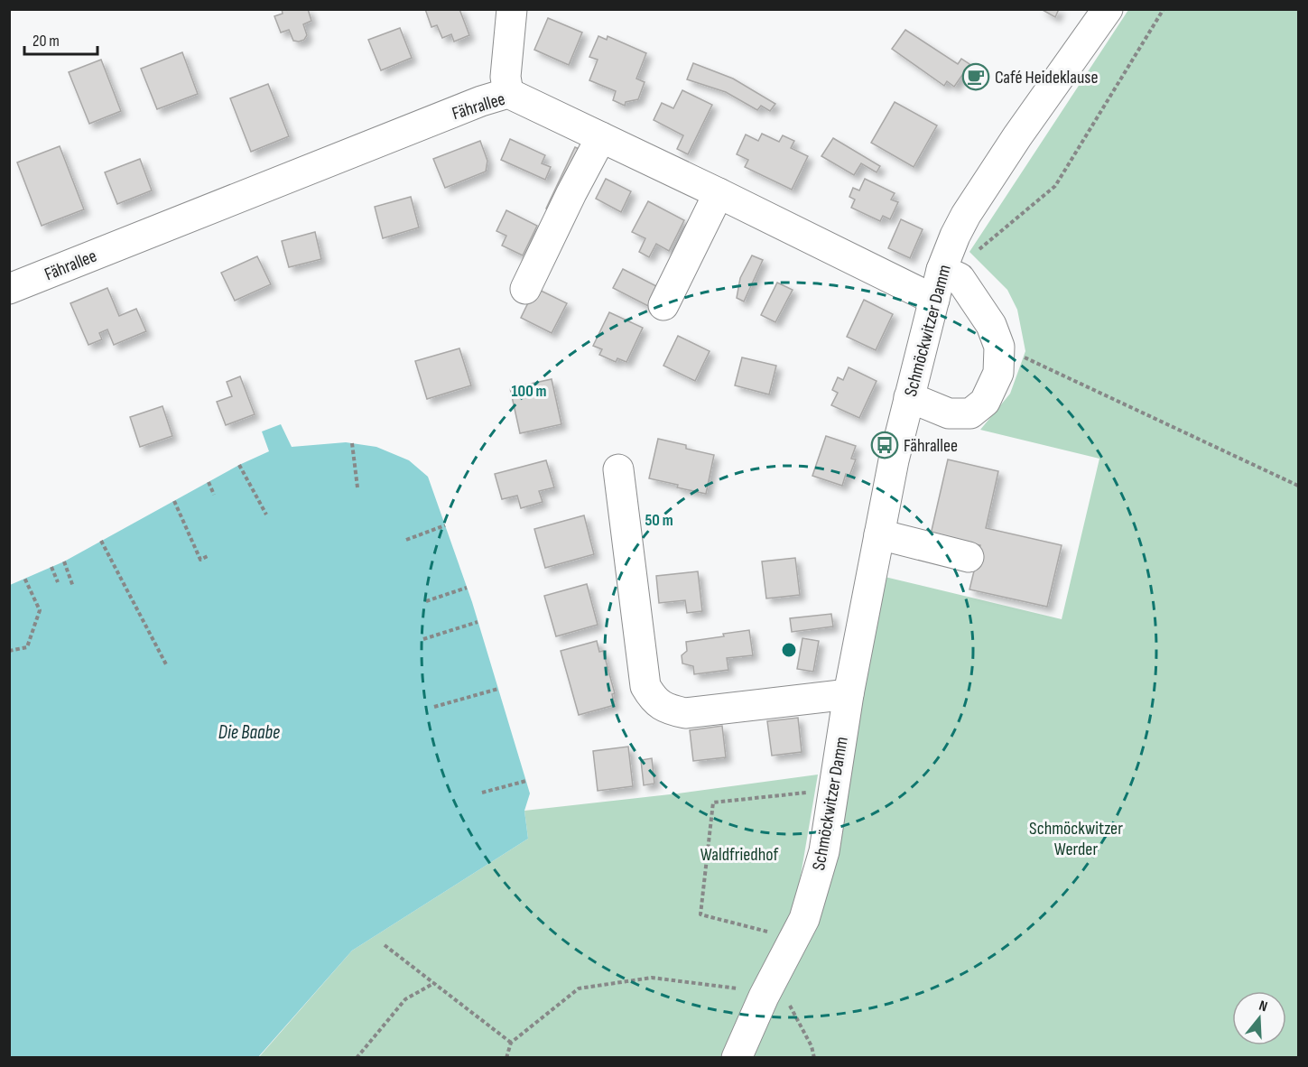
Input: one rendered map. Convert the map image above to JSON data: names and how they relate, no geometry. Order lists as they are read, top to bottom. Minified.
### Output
{"streets":{"street":["Fährallee","Schmöckwitzer Damm"]},"crossings":[["Fährallee","Schmöckwitzer Damm"]],"water":["Die Baabe"],"parks":["Schmöckwitzer Werder","Waldfriedhof"],"places":{"cafe":["Café Heideklause"],"bus stop":["Fährallee"]},"scale_bar":"20 m","north":"top","rings":["100 m","50 m"]}
